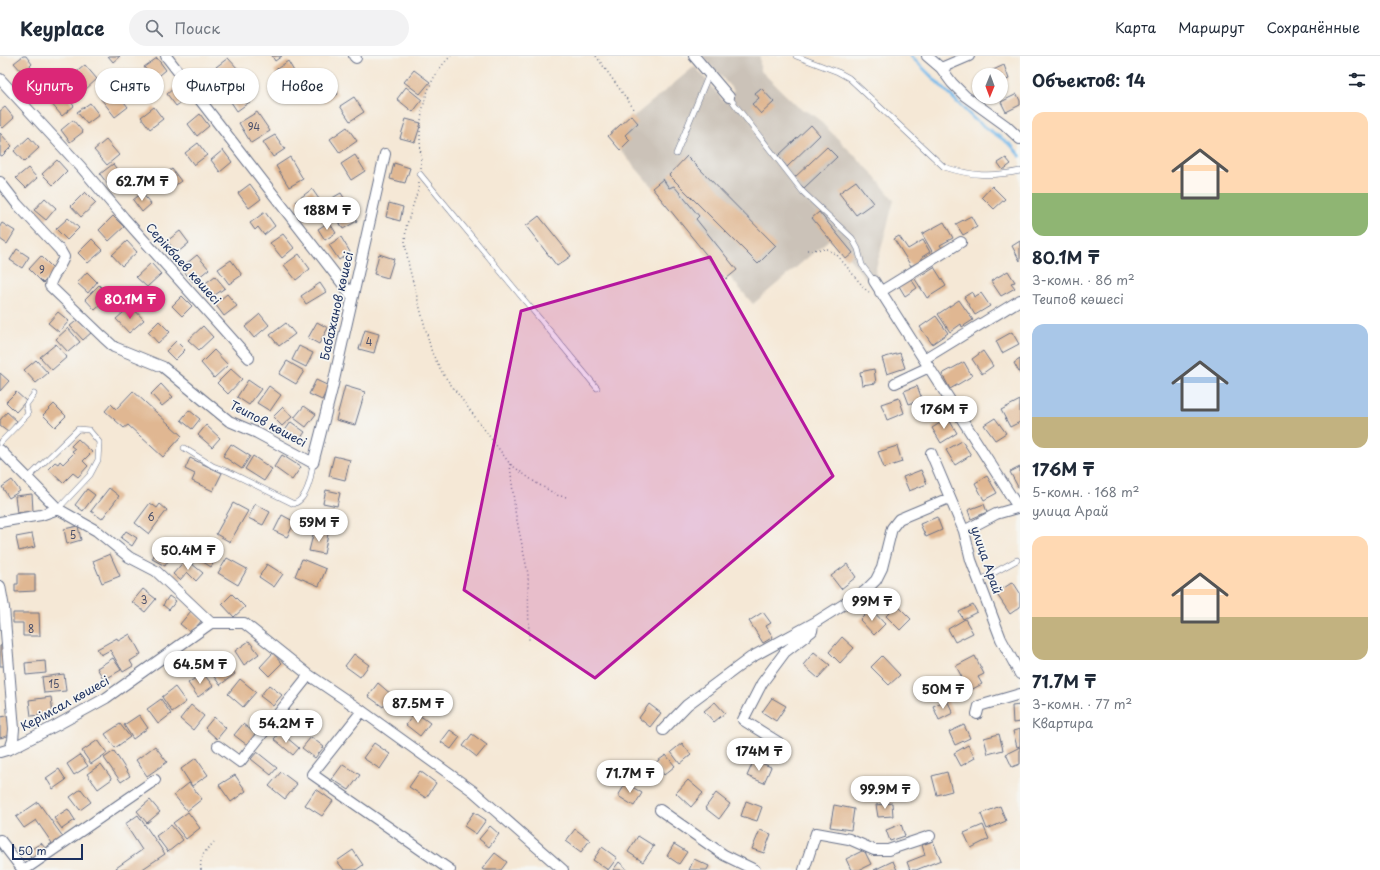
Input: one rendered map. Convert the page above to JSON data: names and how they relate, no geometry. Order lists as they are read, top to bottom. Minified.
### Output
{"streets":{"street":["Серікбаев көшесі","Бабажанов көшесі","Теипов көшесі","улица Арай","Керімсал көшесі"]},"crossings":[["Бабажанов көшесі","Теипов көшесі"]],"house_numbers":["94","9","4","6","5","3","8","15"],"scale_bar":"50 m","north":"bottom","page":{"header":"Keyplace","search":"Поиск","nav":["Карта","Маршрут","Сохранённые"],"heading":"Объектов: 14","chip":["Купить","Снять","Фильтры","Новое"],"list":[{"name":"80.1M ₸","note":"3-комн. · 86 m² · Теипов көшесі"},{"name":"176M ₸","note":"5-комн. · 168 m² · улица Арай"},{"name":"71.7M ₸","note":"3-комн. · 77 m² · Квартира"}],"price":["62.7M ₸","188M ₸","80.1M ₸","176M ₸","59M ₸","50.4M ₸","99M ₸","64.5M ₸","50M ₸","87.5M ₸","54.2M ₸","174M ₸","71.7M ₸","99.9M ₸"],"scale":"50 m"}}
